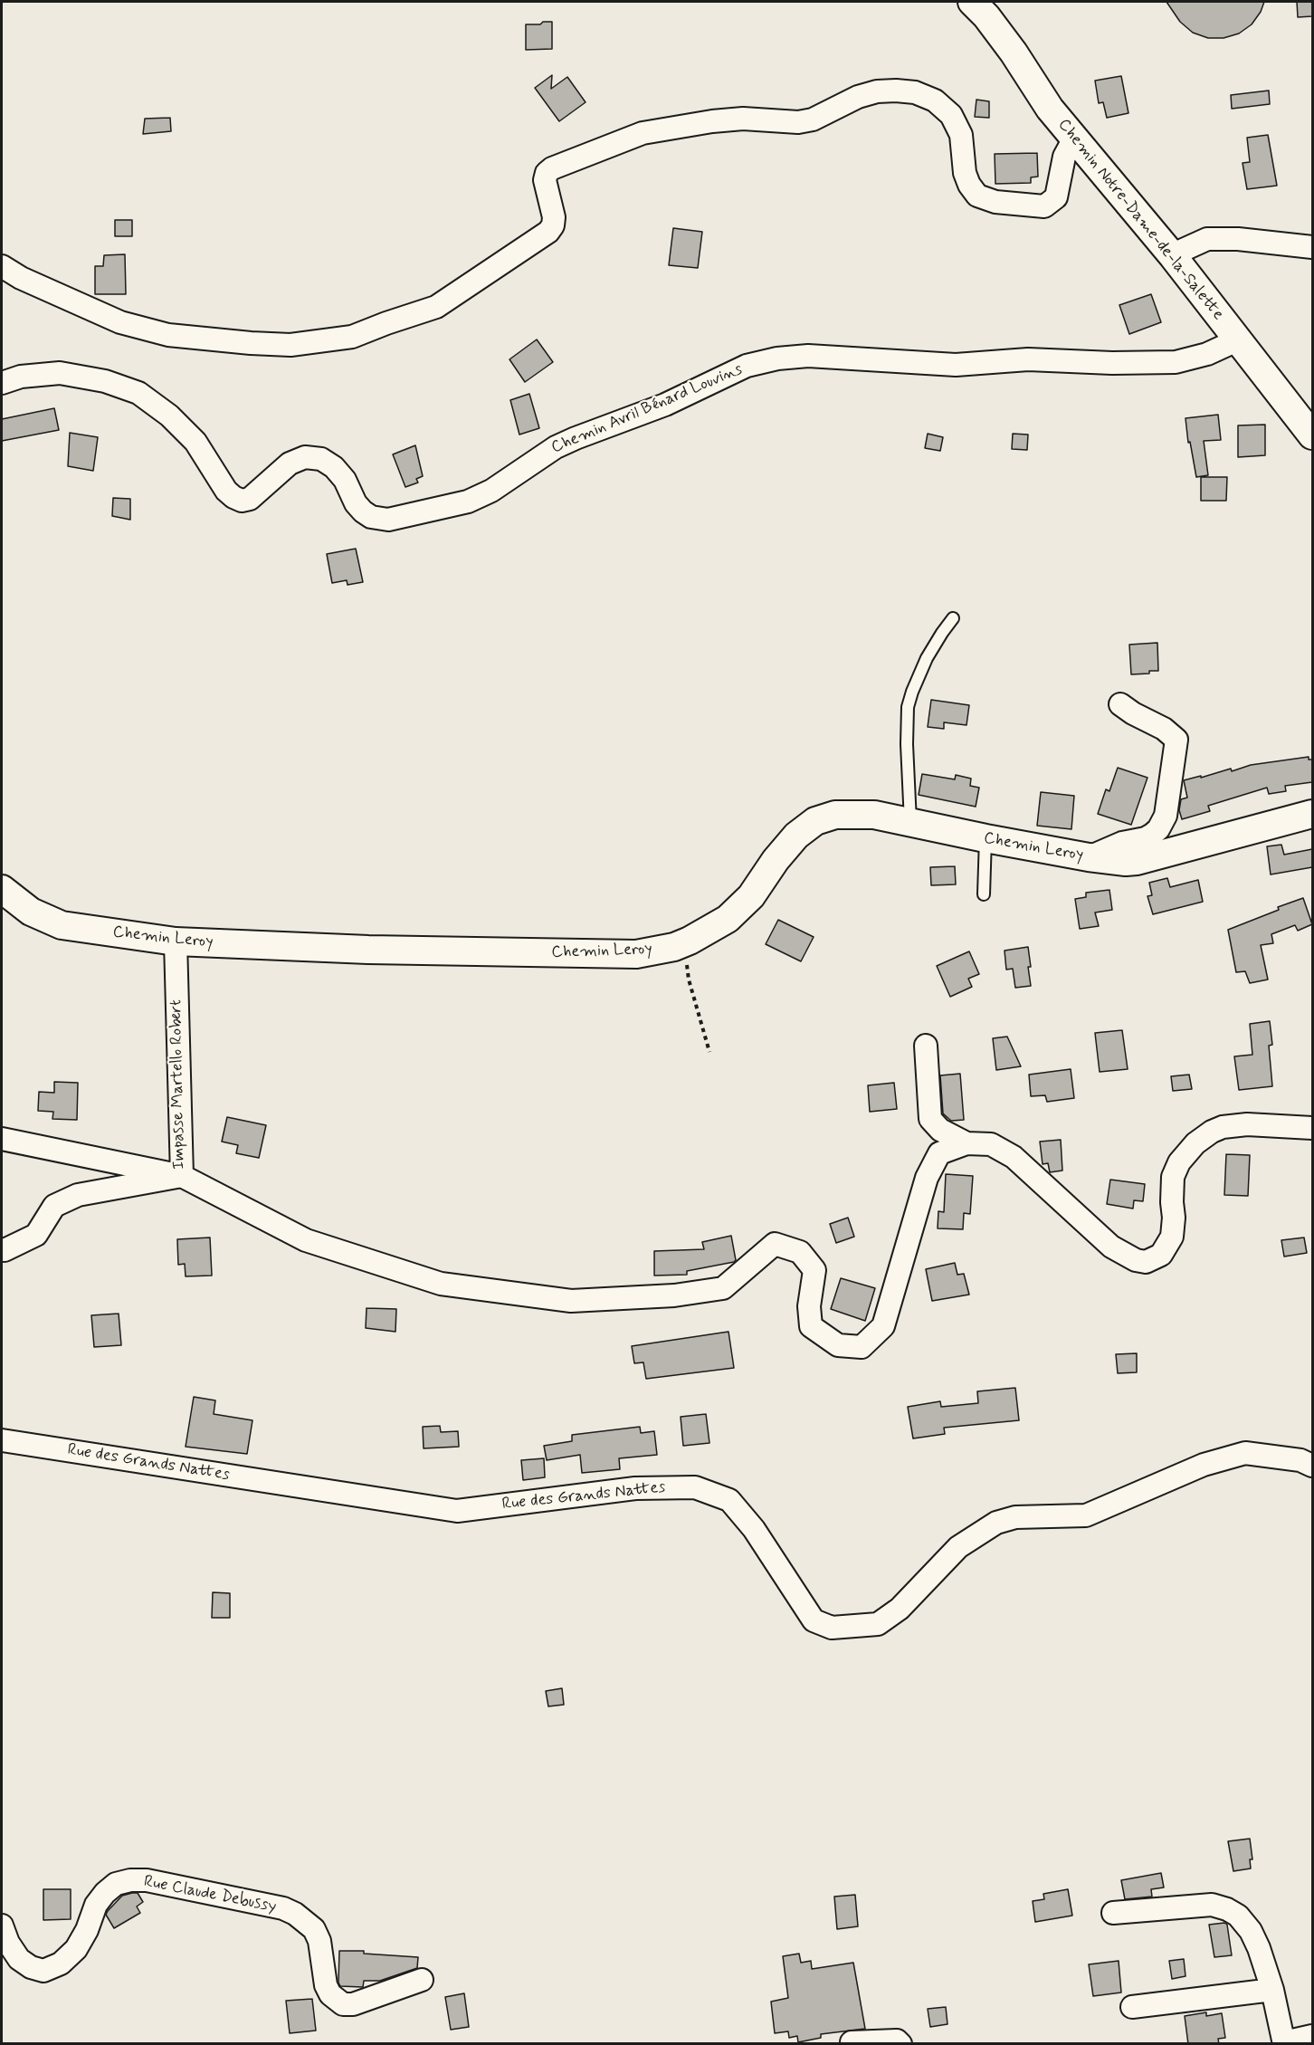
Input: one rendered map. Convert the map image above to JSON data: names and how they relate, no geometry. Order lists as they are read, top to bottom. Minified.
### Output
{"streets":{"street":["Chemin Notre-Dame-de-la-Salette","Chemin Avril Bénard Louvins","Chemin Leroy","Impasse Martello Robert","Rue des Grands Nattes","Rue Claude Debussy"]},"crossings":[["Chemin Notre-Dame-de-la-Salette","Chemin Avril Bénard Louvins"],["Chemin Leroy","Impasse Martello Robert"]]}
